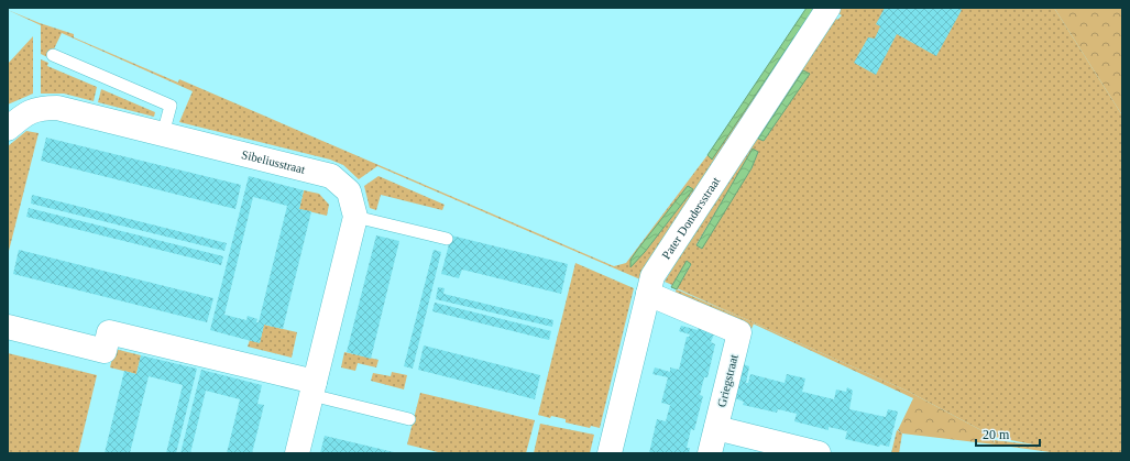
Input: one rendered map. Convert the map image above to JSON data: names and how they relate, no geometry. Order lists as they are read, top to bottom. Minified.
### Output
{"streets":{"street":["Sibeliusstraat","Pater Dondersstraat","Griegstraat"]},"crossings":[["Pater Dondersstraat","Griegstraat"]],"scale_bar":"20 m"}
